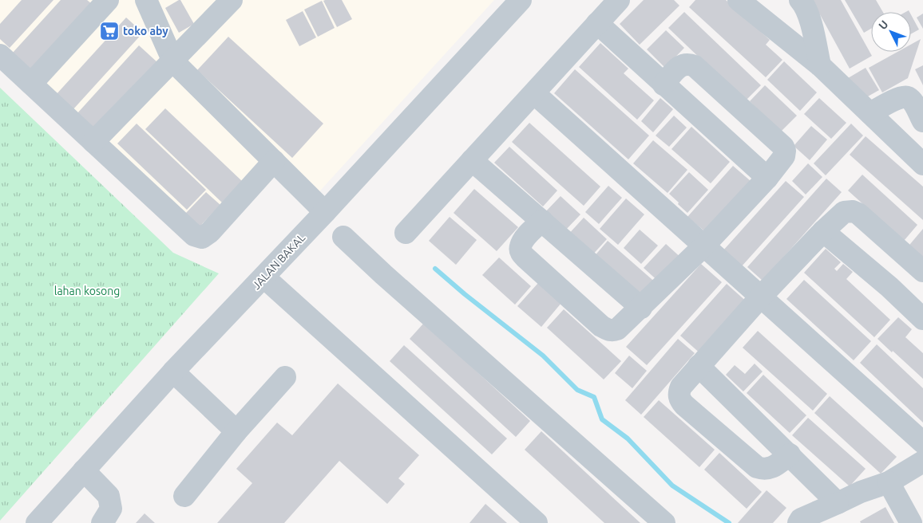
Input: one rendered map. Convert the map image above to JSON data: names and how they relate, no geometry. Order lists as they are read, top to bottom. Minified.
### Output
{"streets":{"street":["JALAN BAKAL"]},"parks":["lahan kosong"],"places":{"supermarket":["toko aby"]},"north":"top left"}
